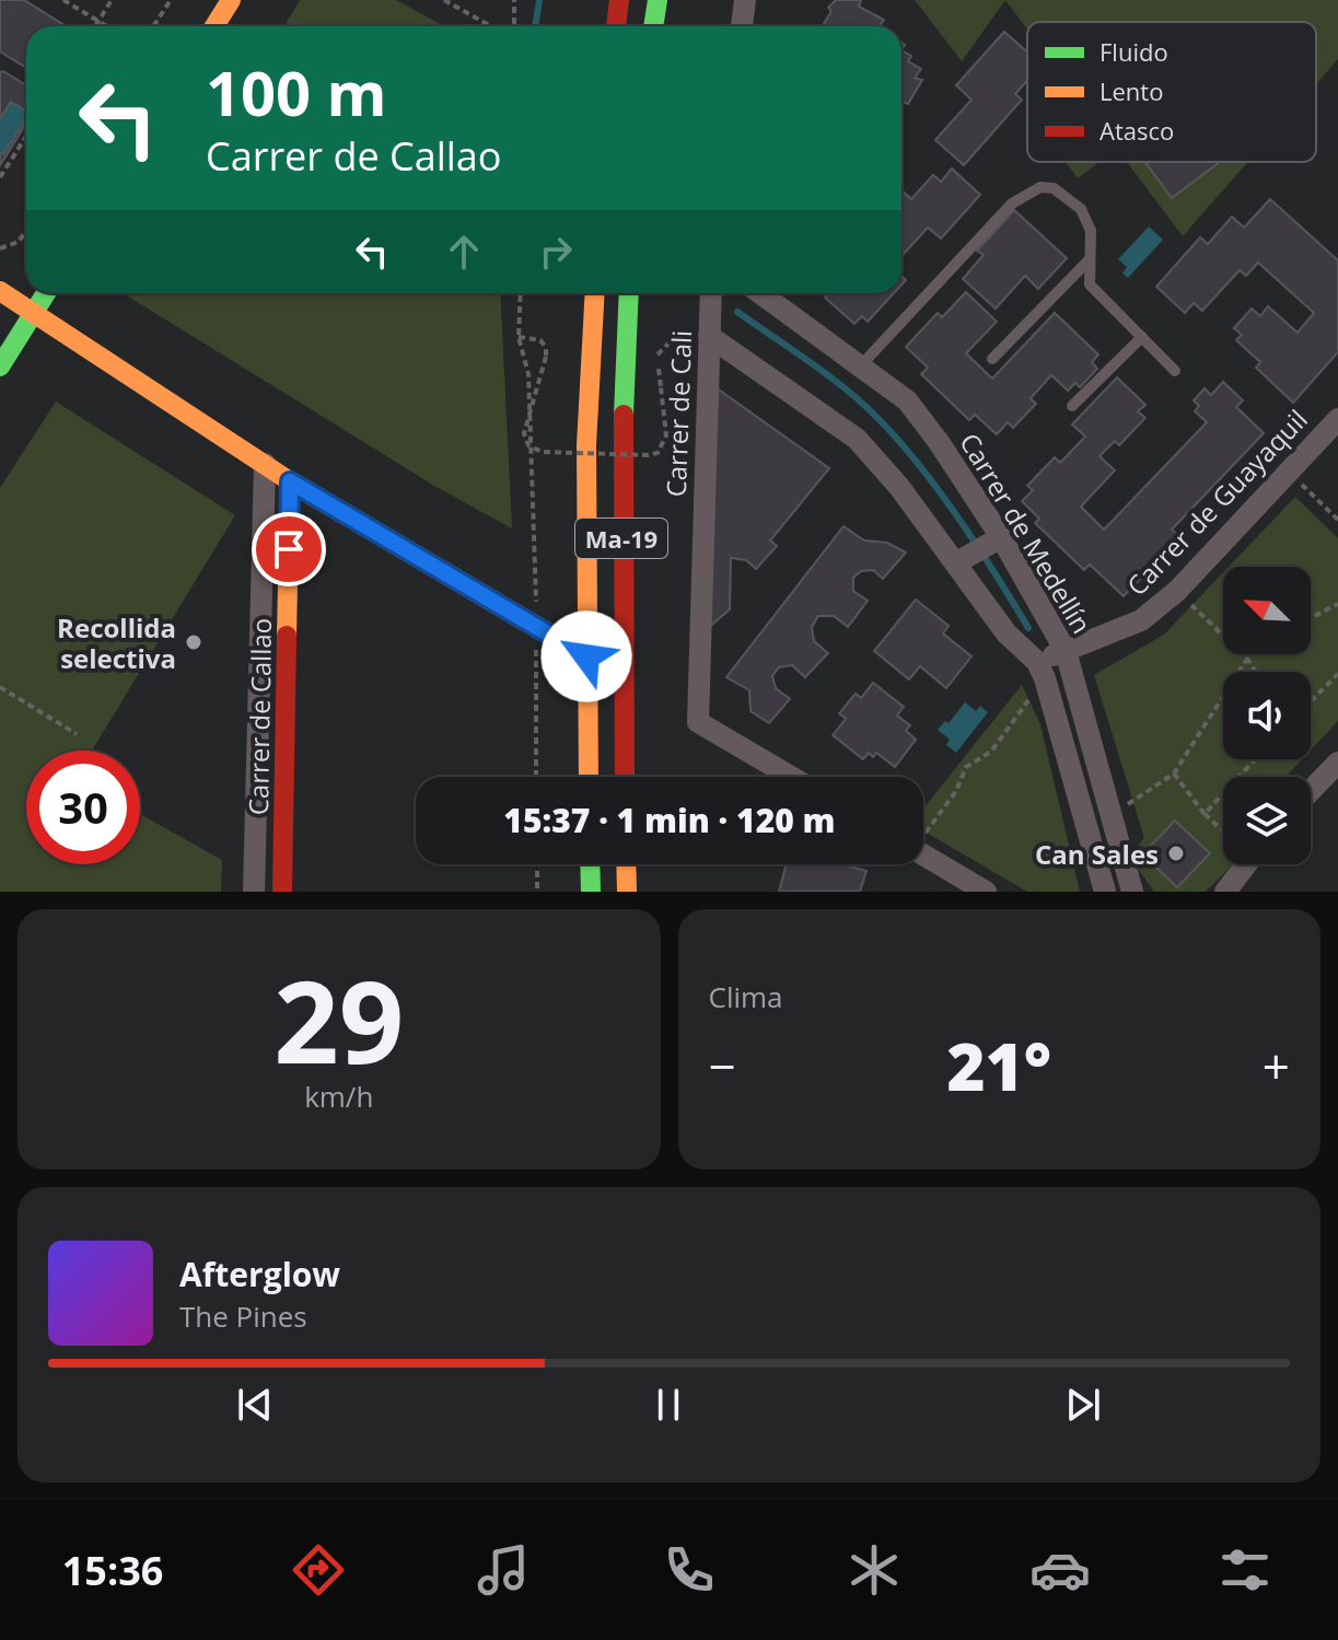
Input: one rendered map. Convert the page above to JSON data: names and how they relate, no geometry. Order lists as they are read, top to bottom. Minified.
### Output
{"streets":{"main road":["Ma-19","Carrer de Callao"],"street":["Carrer de Cali","Carrer de Guayaquil","Carrer de Medellín"]},"crossings":[["Carrer de Guayaquil","Carrer de Medellín"]],"places":["Recollida selectiva","Can Sales"],"legend":["Fluido","Lento","Atasco"],"north":"top left","page":{"turn":["100 m","Carrer de Callao"],"limit":"30","trip":"15:37 · 1 min · 120 m","tile":[["29","km/h"],"Clima"],"heat":["−","21°","+"],"song":["Afterglow","The Pines"],"tabs":"15:36"}}
